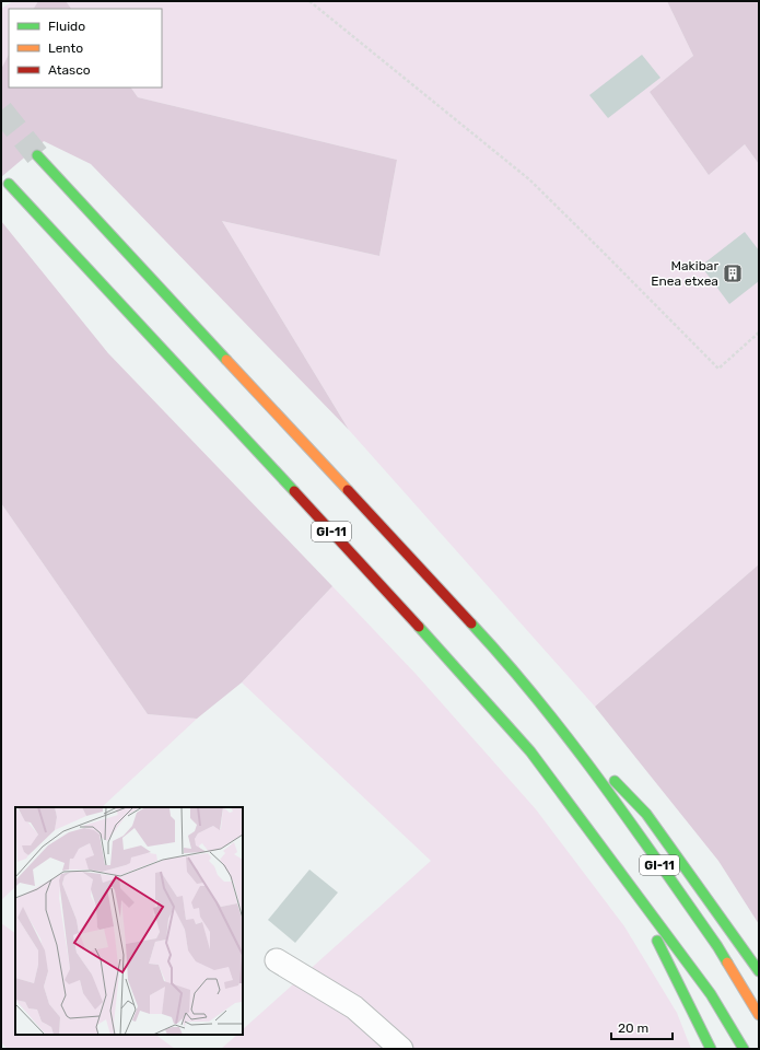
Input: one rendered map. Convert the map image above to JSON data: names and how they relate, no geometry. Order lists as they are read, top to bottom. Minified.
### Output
{"streets":{"highway":["GI-11"]},"places":{"building":["Makibar Enea etxea"]},"legend":["Fluido","Lento","Atasco"],"scale_bar":"20 m"}
